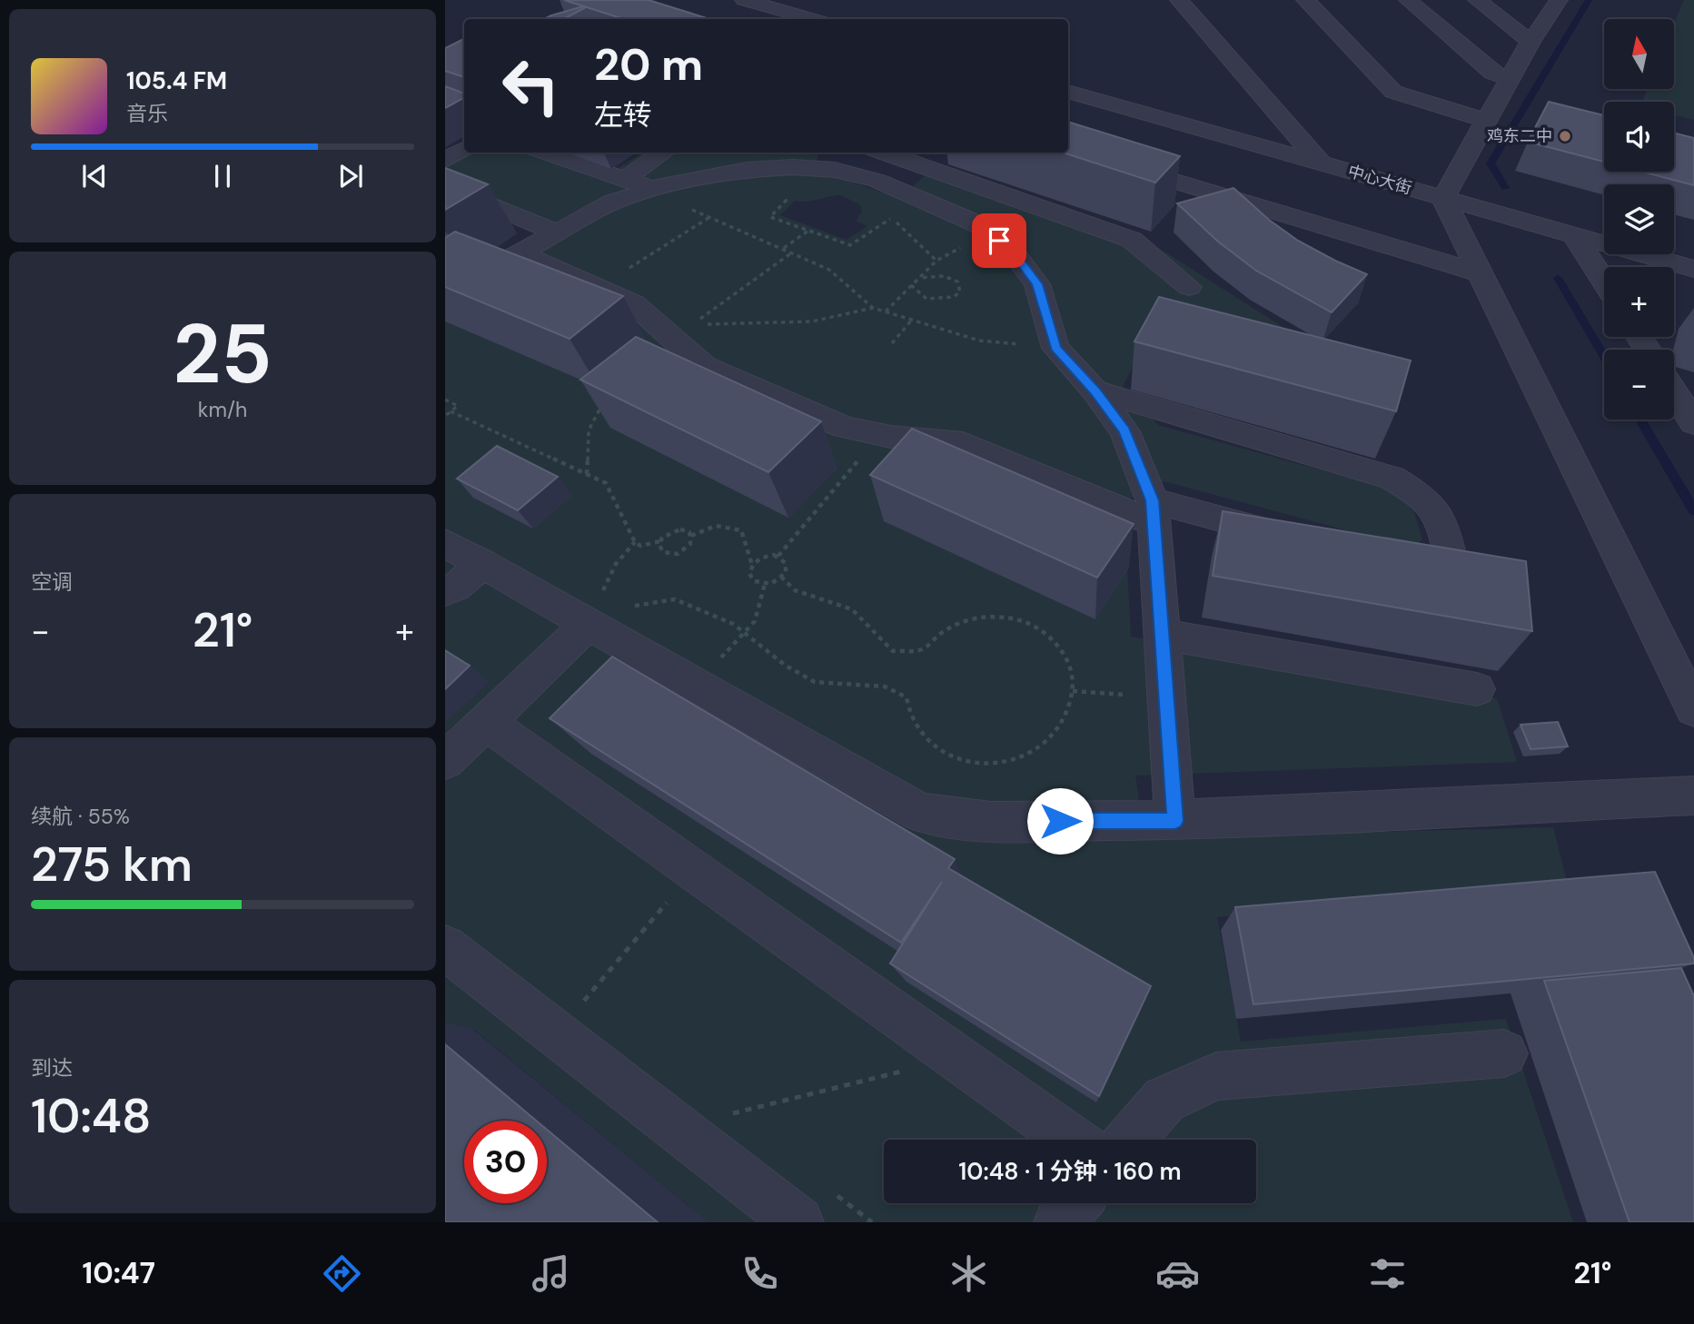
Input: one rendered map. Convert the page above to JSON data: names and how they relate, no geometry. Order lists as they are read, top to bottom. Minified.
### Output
{"streets":{"street":["中心大街"]},"places":["鸡东二中"],"north":"top","page":{"map_buttons":["+","−"],"turn":["20 m","左转"],"song":["105.4 FM","音乐"],"tile":[["25","km/h"],"空调",["续航 · 55%","275 km"],["到达","10:48"]],"heat":["−","21°","+"],"limit":"30","trip":"10:48 · 1 分钟 · 160 m","tabs":["10:47","21°"]}}
